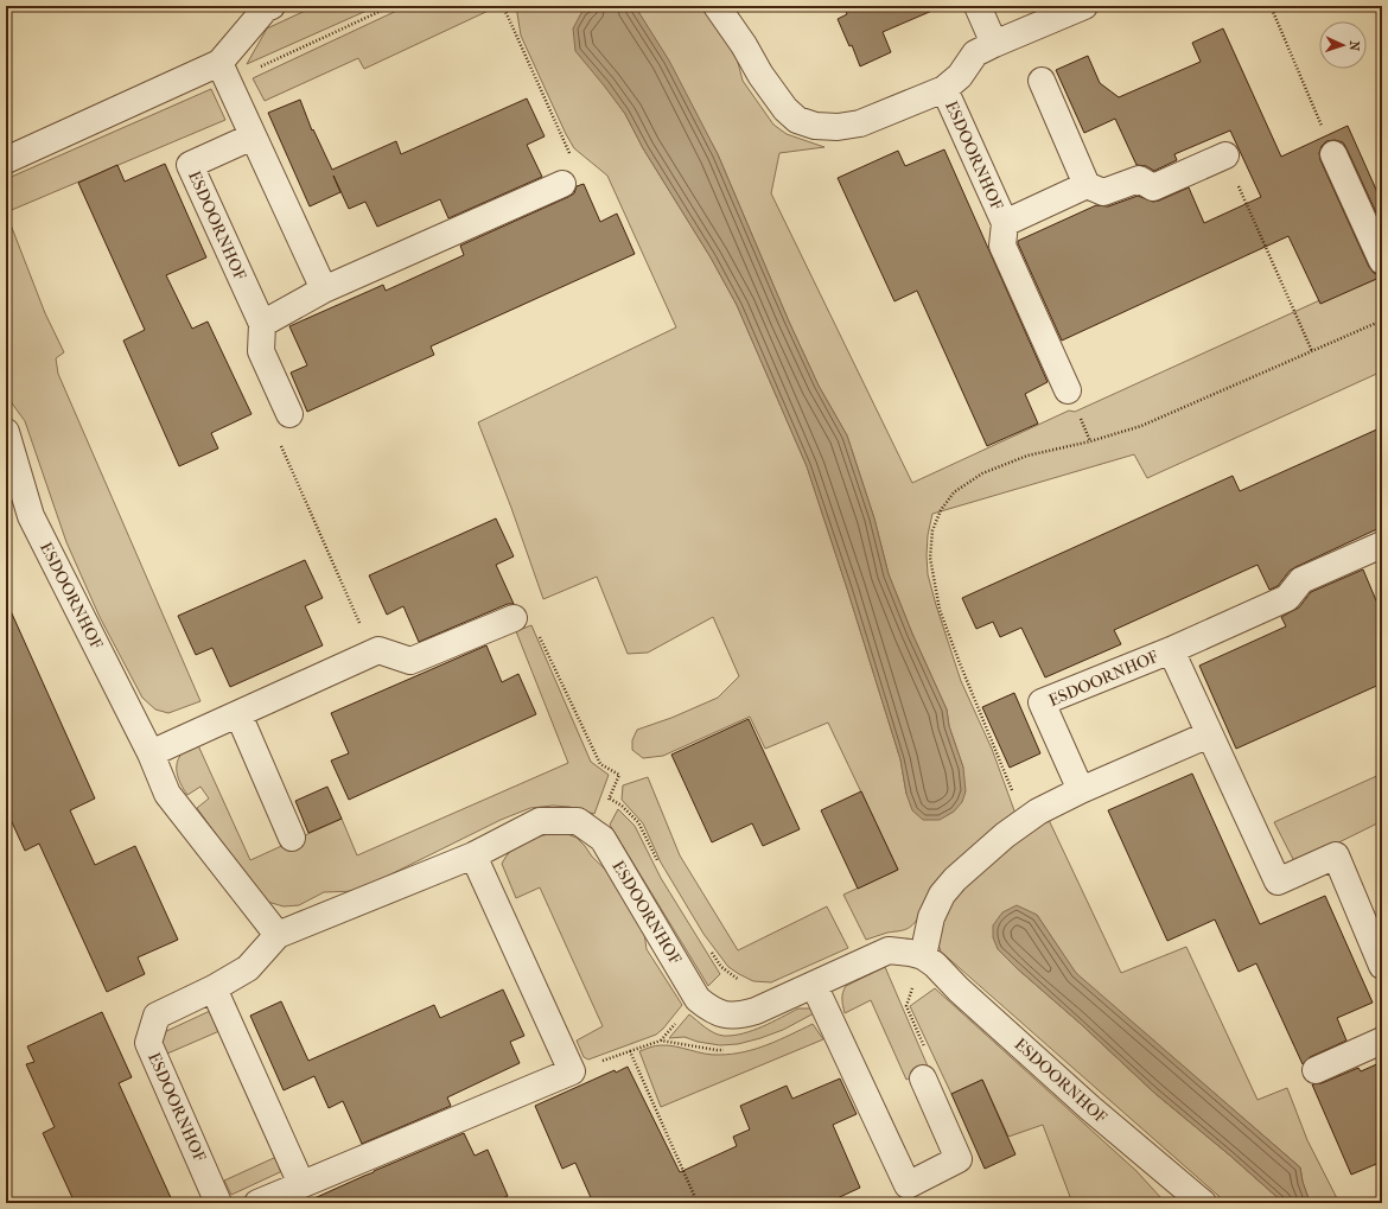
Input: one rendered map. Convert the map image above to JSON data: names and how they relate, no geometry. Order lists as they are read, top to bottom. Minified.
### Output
{"streets":{"street":["ESDOORNHOF"]},"north":"right"}
